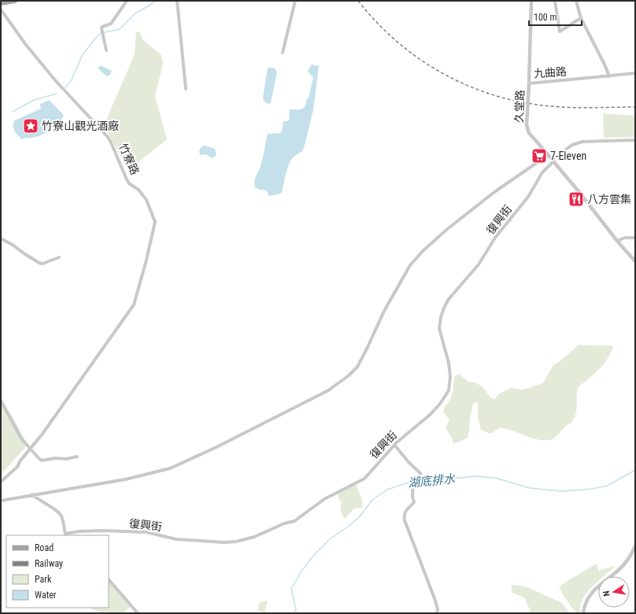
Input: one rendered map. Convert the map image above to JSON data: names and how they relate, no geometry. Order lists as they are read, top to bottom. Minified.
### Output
{"streets":{"street":["九曲路","久堂路","竹寮路","復興街"]},"crossings":[["九曲路","久堂路"],["久堂路","復興街"]],"water":["湖底排水"],"places":{"place":["竹寮山觀光酒廠"],"supermarket":["7-Eleven"],"restaurant":["八方雲集"]},"legend":["Road","Railway","Park","Water"],"scale_bar":"100 m","north":"left"}
